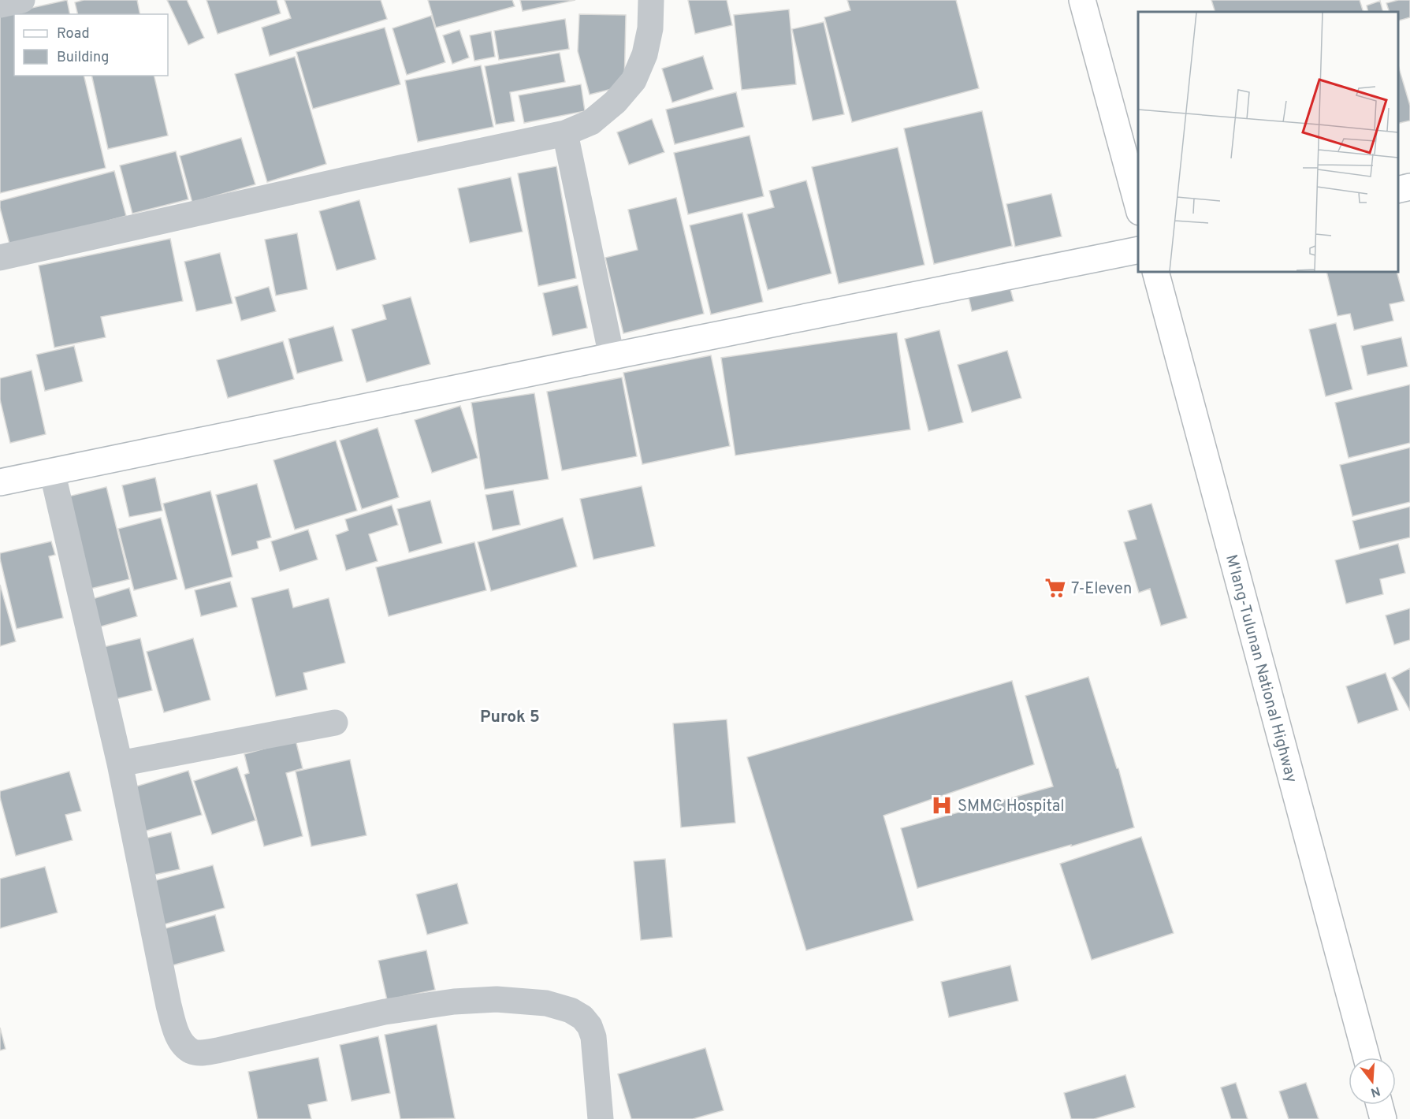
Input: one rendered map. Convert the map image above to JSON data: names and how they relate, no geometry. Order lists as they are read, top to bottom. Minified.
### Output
{"streets":{"main road":["M'lang-Tulunan National Highway"]},"districts":["Purok 5"],"places":{"supermarket":["7-Eleven"],"hospital":["SMMC Hospital"]},"legend":["Road","Building"],"north":"bottom"}
